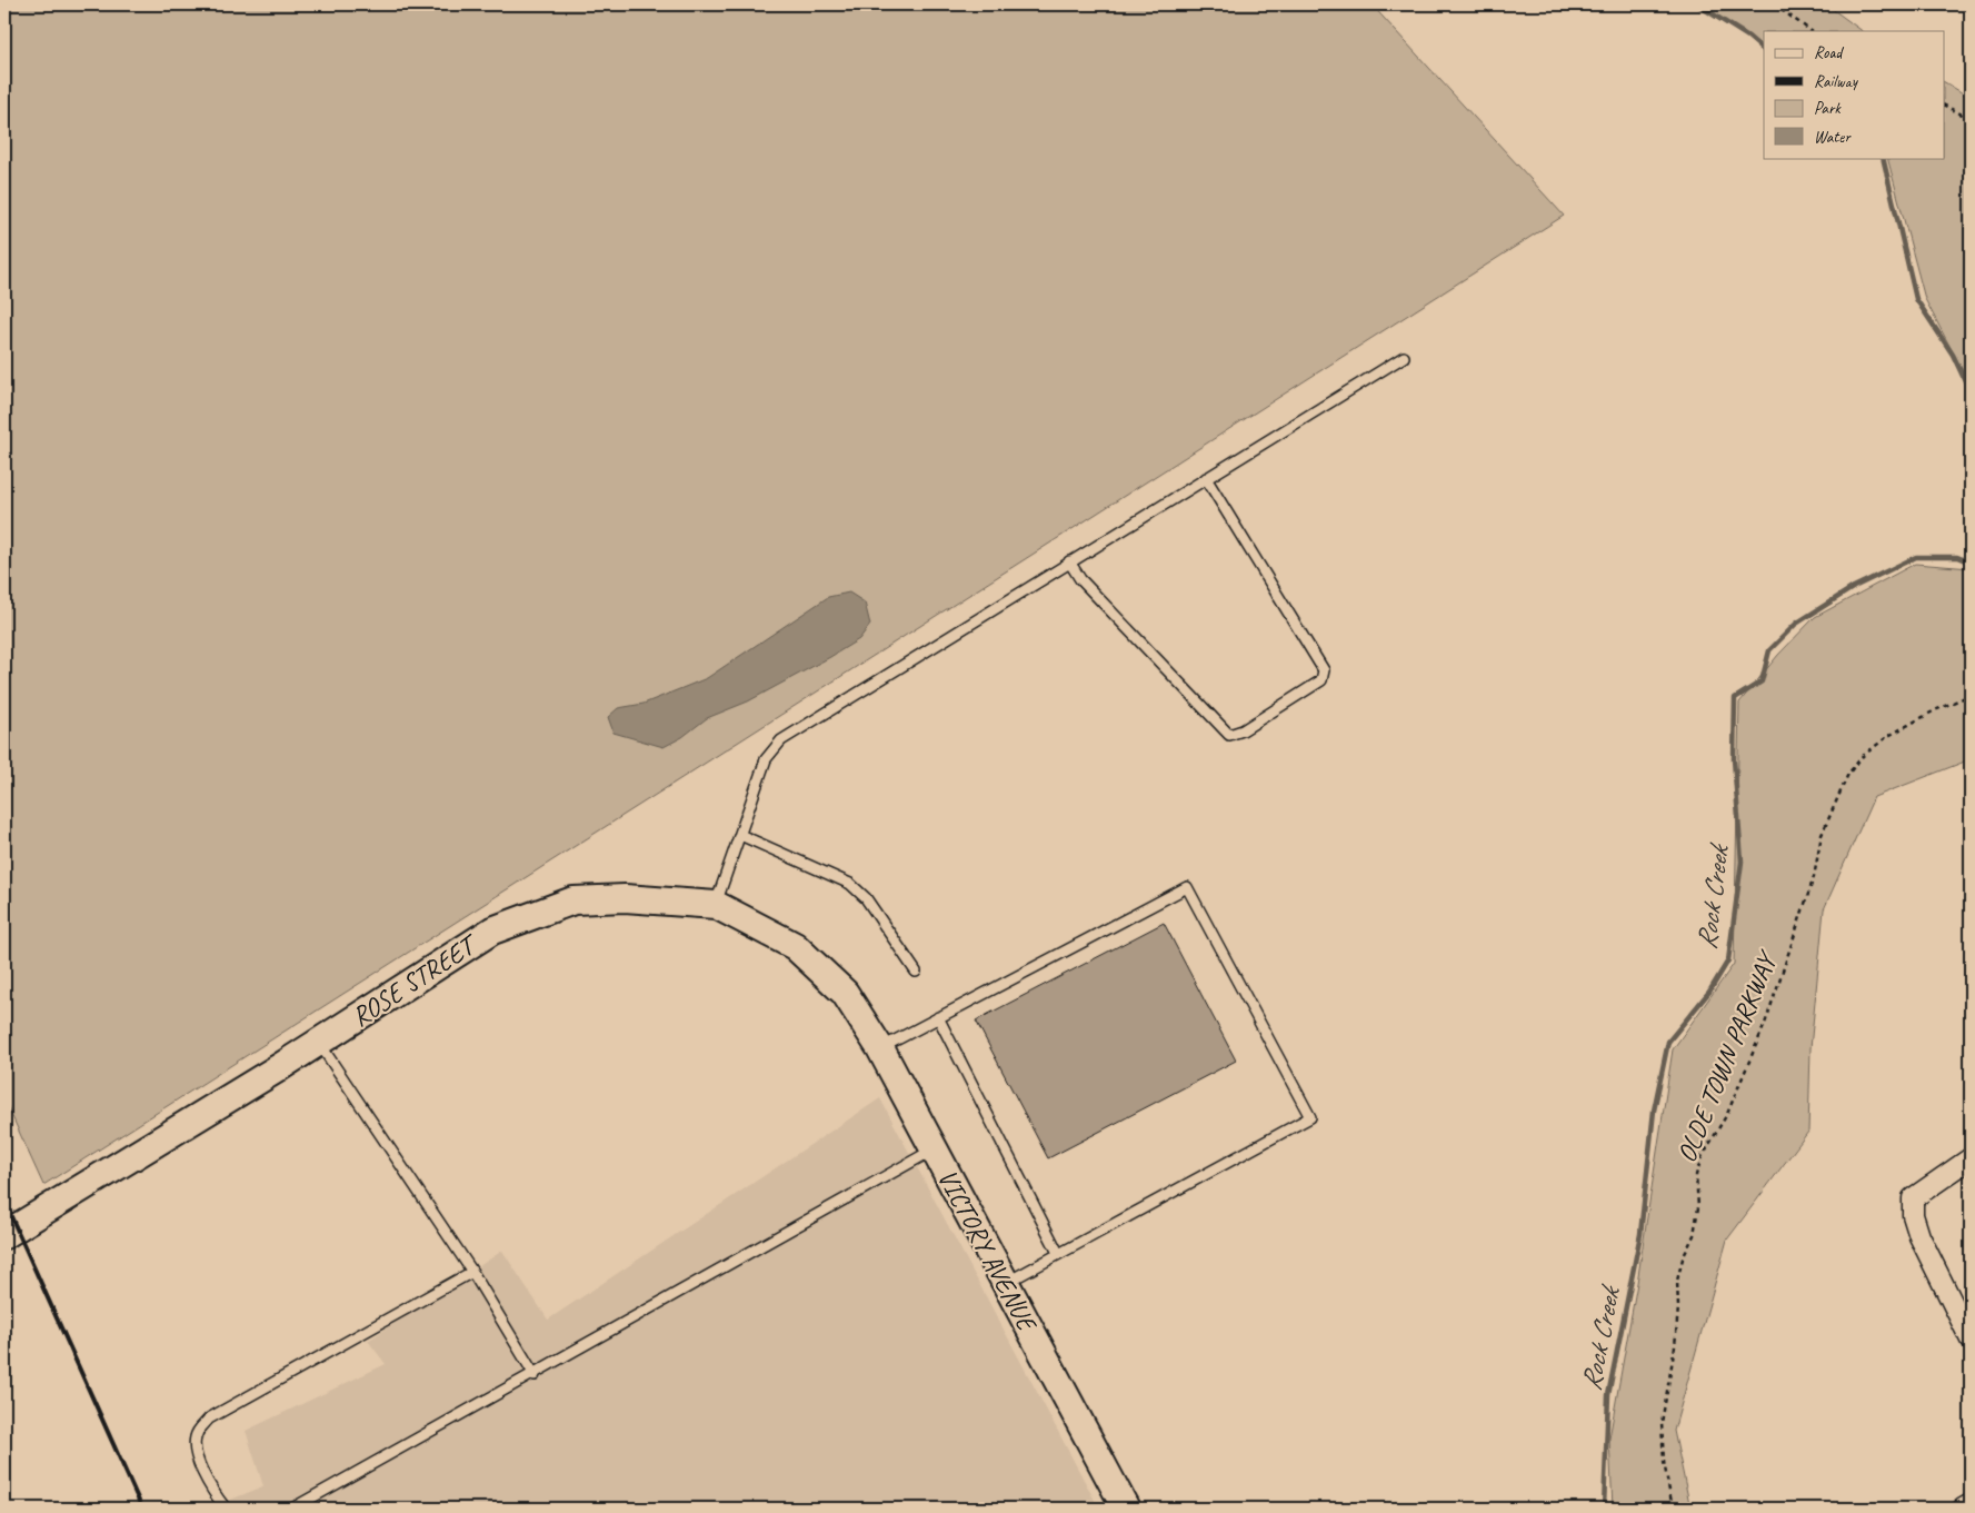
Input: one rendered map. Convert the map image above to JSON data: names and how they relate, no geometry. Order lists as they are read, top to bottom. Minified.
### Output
{"streets":{"street":["ROSE STREET","VICTORY AVENUE"],"path":["OLDE TOWN PARKWAY"]},"crossings":[["ROSE STREET","VICTORY AVENUE"]],"water":["Rock Creek"],"legend":["Road","Railway","Park","Water"]}
